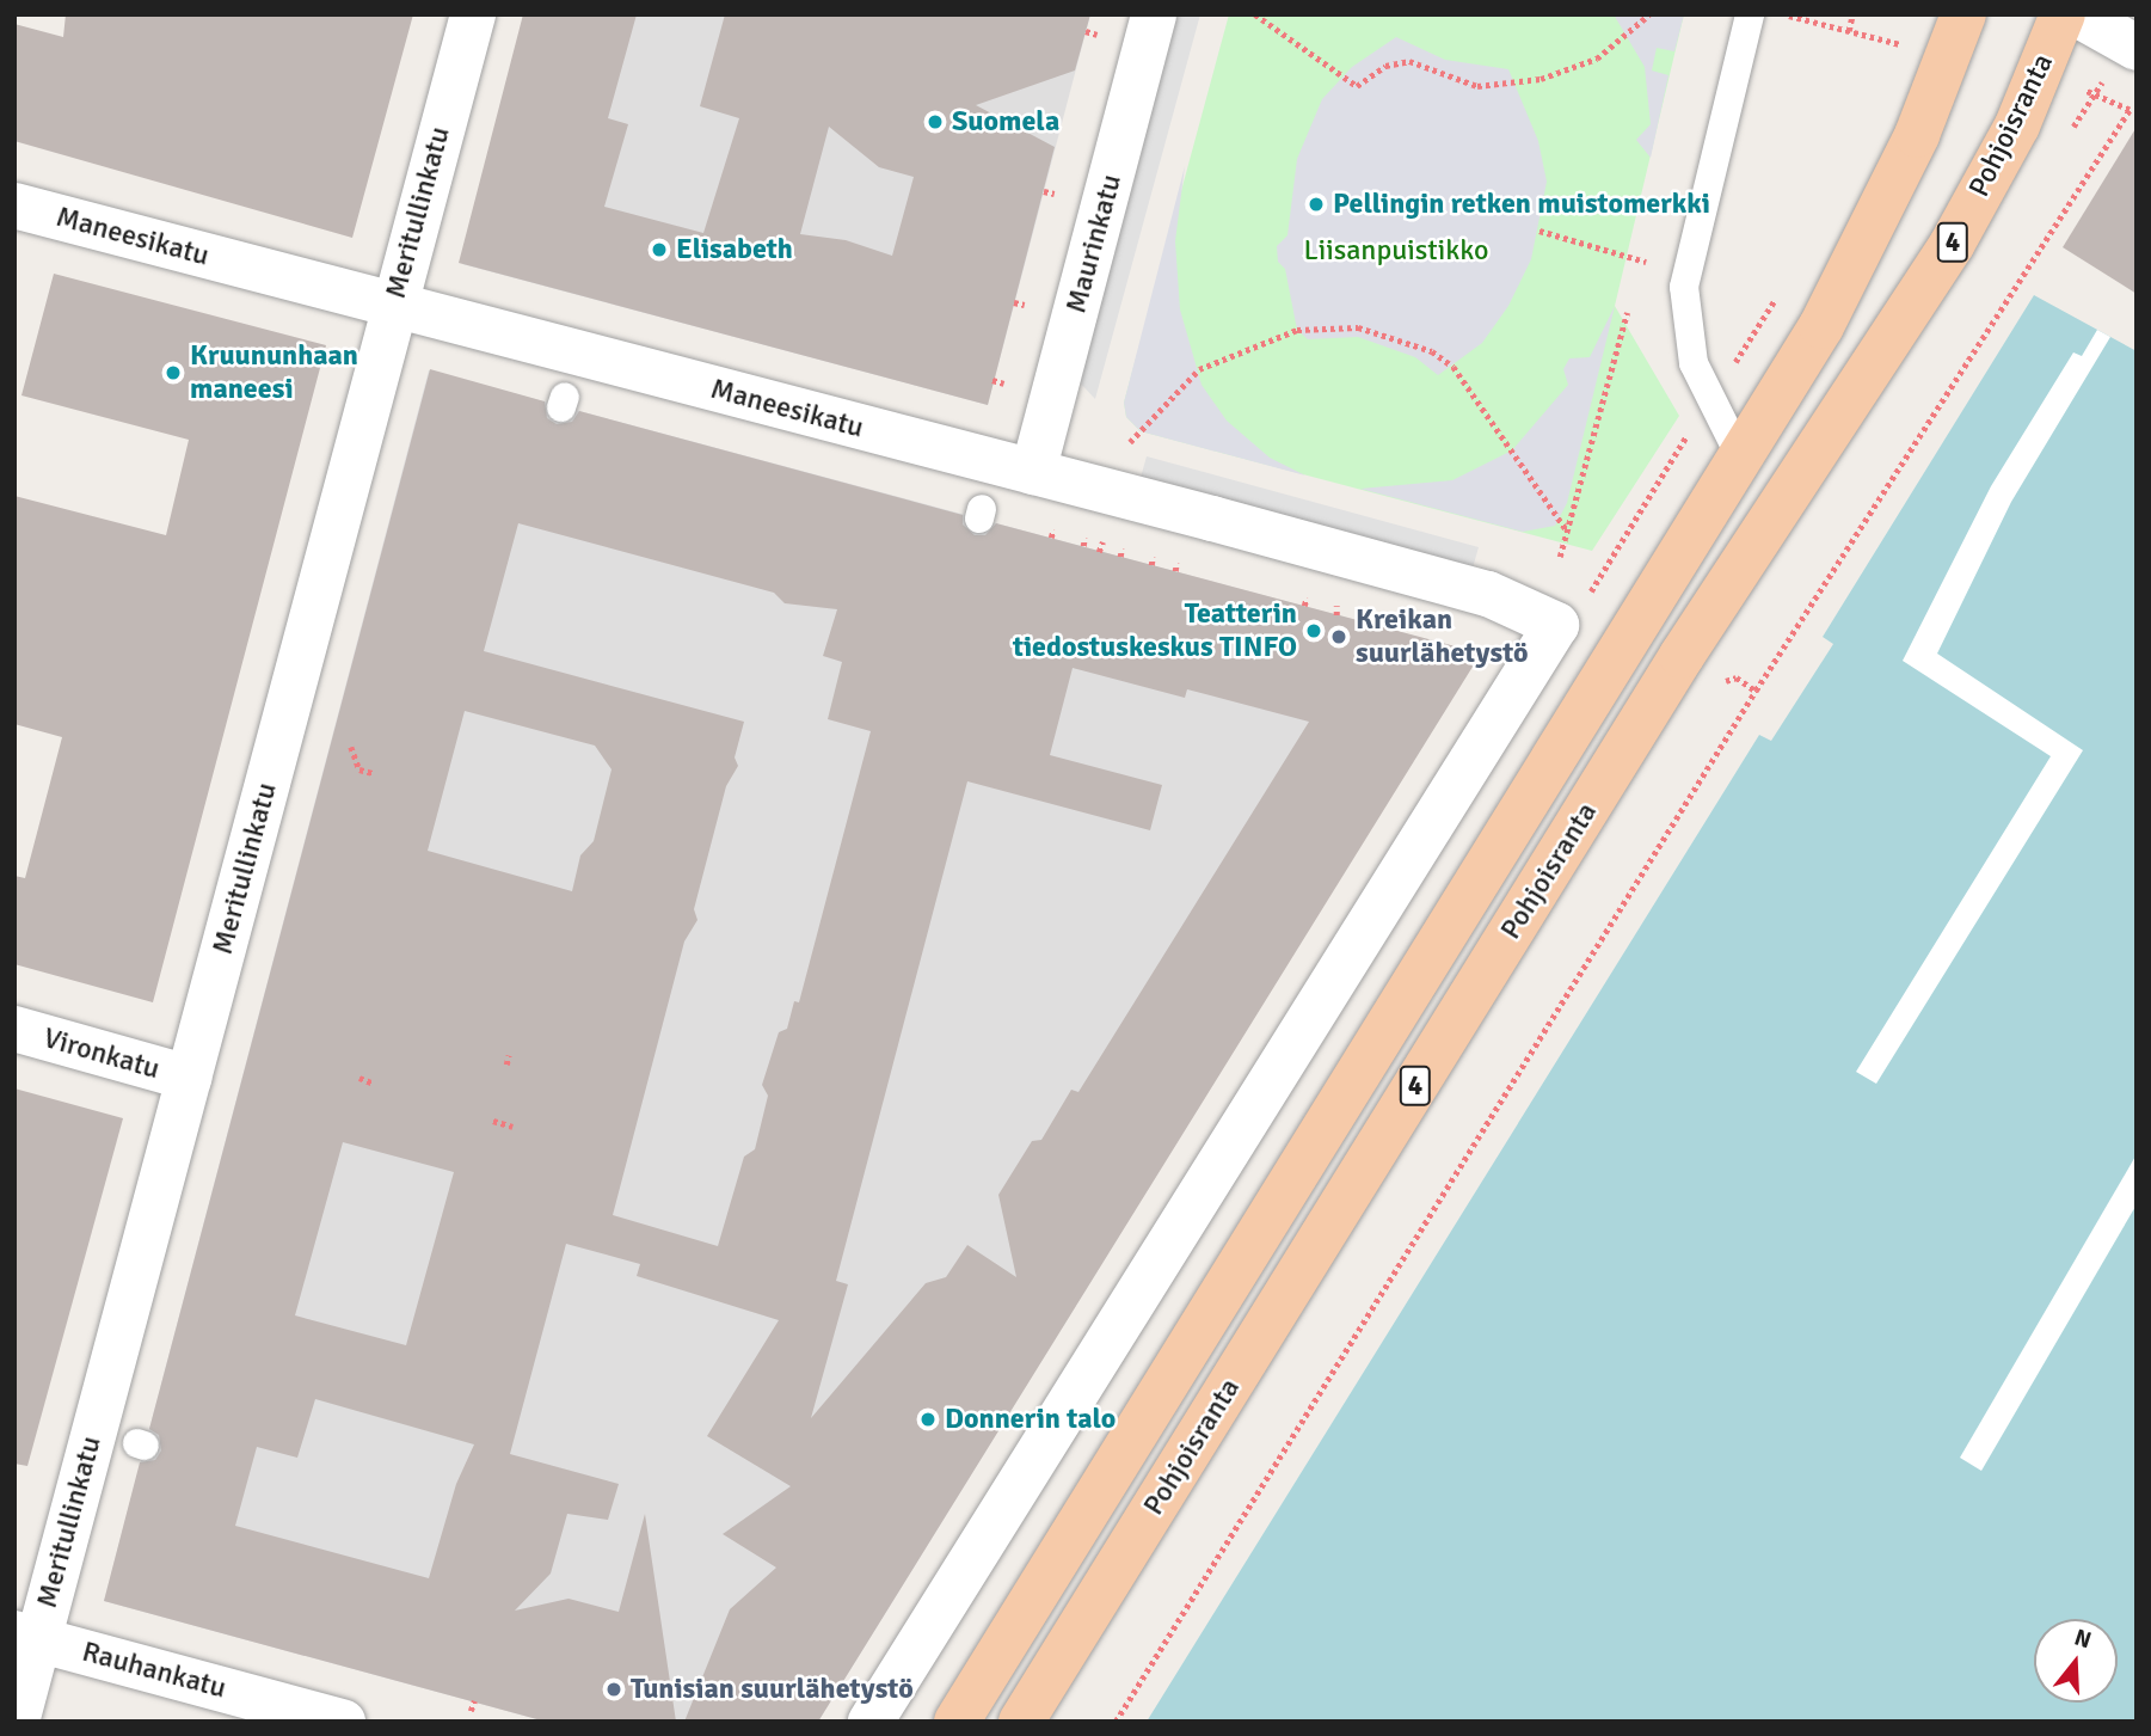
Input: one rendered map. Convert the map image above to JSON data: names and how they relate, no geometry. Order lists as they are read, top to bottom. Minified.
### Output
{"streets":{"main road":["Pohjoisranta","4"],"street":["Meritullinkatu","Maneesikatu","Maurinkatu","Vironkatu","Rauhankatu"]},"crossings":[["Meritullinkatu","Maneesikatu"],["Meritullinkatu","Vironkatu"],["Meritullinkatu","Rauhankatu"],["Maneesikatu","Maurinkatu"]],"parks":["Liisanpuistikko"],"places":["Suomela","Pellingin retken muistomerkki","Elisabeth","Kruununhaan maneesi","Teatterin tiedostuskeskus TINFO","Kreikan suurlähetystö","Donnerin talo","Tunisian suurlähetystö"],"north":"top"}
